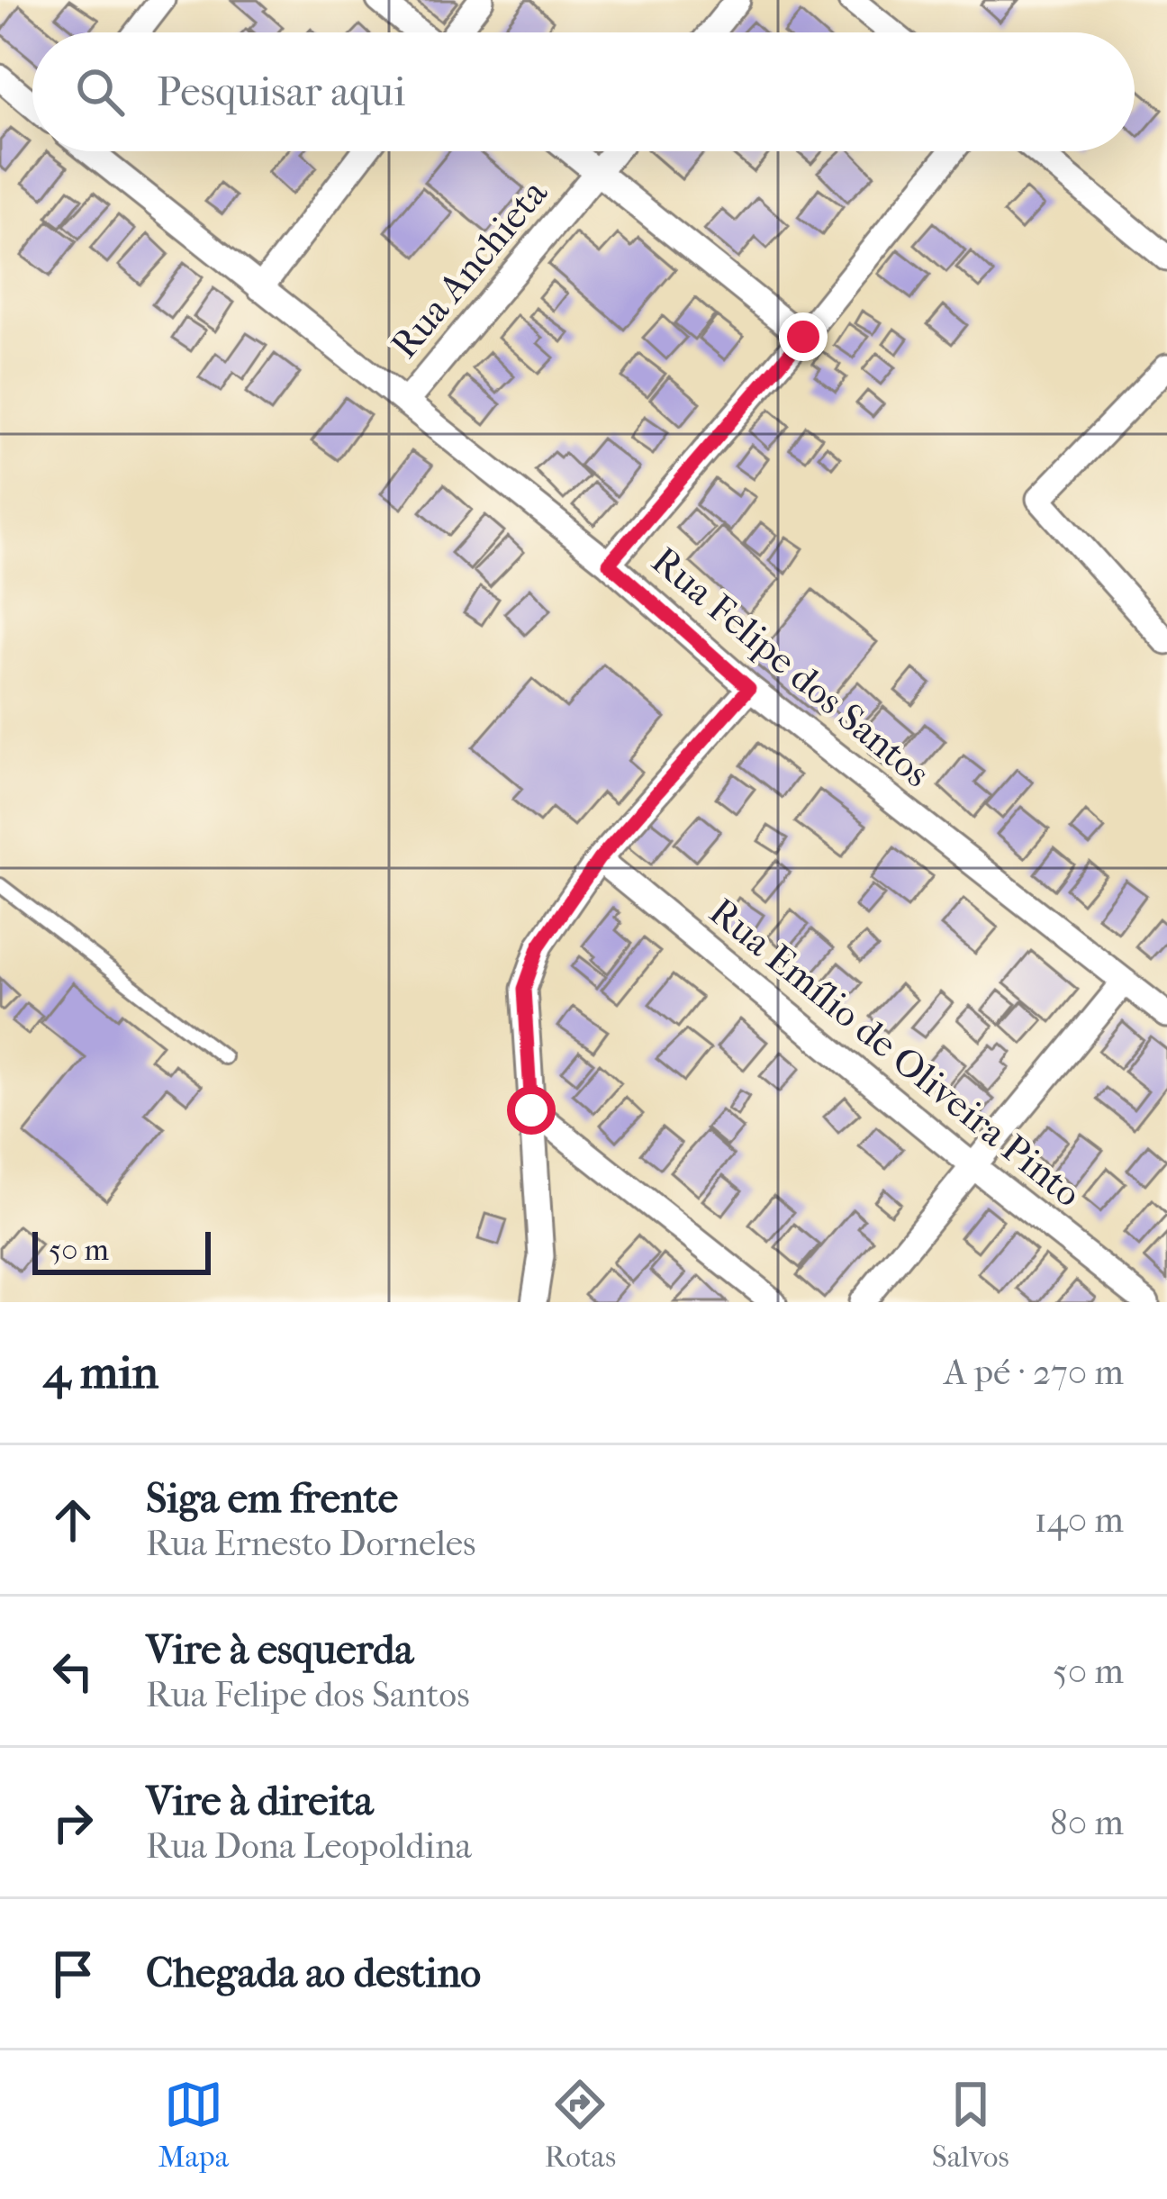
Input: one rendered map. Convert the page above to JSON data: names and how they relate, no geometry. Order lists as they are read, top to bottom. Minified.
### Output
{"streets":{"street":["Rua Anchieta","Rua Felipe dos Santos","Rua Emílio de Oliveira Pinto"]},"crossings":[["Rua Anchieta","Rua Felipe dos Santos"]],"scale_bar":"50 m","page":{"search":"Pesquisar aqui","scale":"50 m","heading":["4 min","A pé · 270 m"],"list":[["Siga em frente","Rua Ernesto Dorneles","140 m"],["Vire à esquerda","Rua Felipe dos Santos","50 m"],["Vire à direita","Rua Dona Leopoldina","80 m"],"Chegada ao destino"],"nav":["Mapa","Rotas","Salvos"]}}
